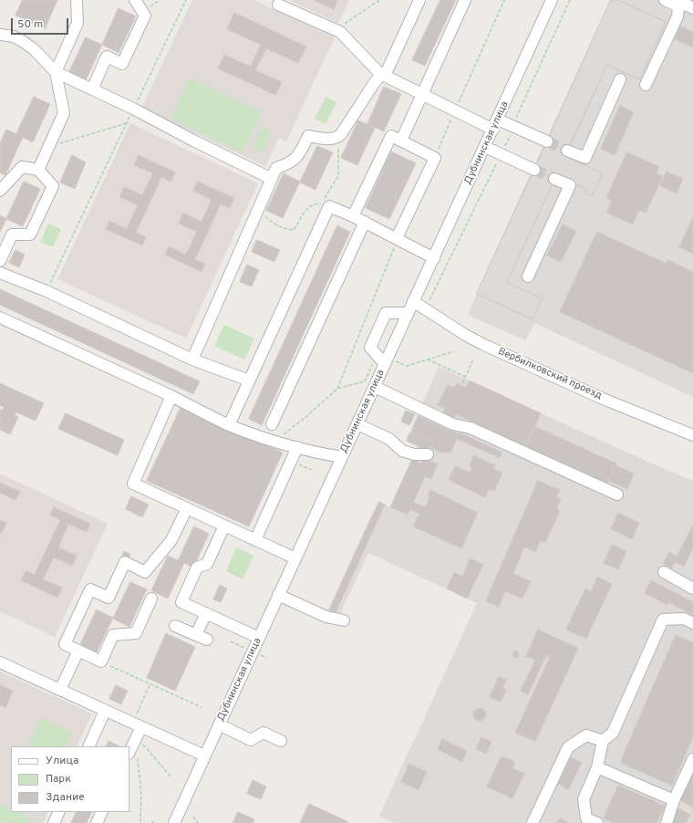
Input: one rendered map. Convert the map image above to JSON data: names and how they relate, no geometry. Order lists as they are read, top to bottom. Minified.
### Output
{"streets":{"street":["Дубнинская улица","Вербилковский проезд"]},"crossings":[["Дубнинская улица","Вербилковский проезд"]],"legend":["Улица","Парк","Здание"],"scale_bar":"50 m"}
